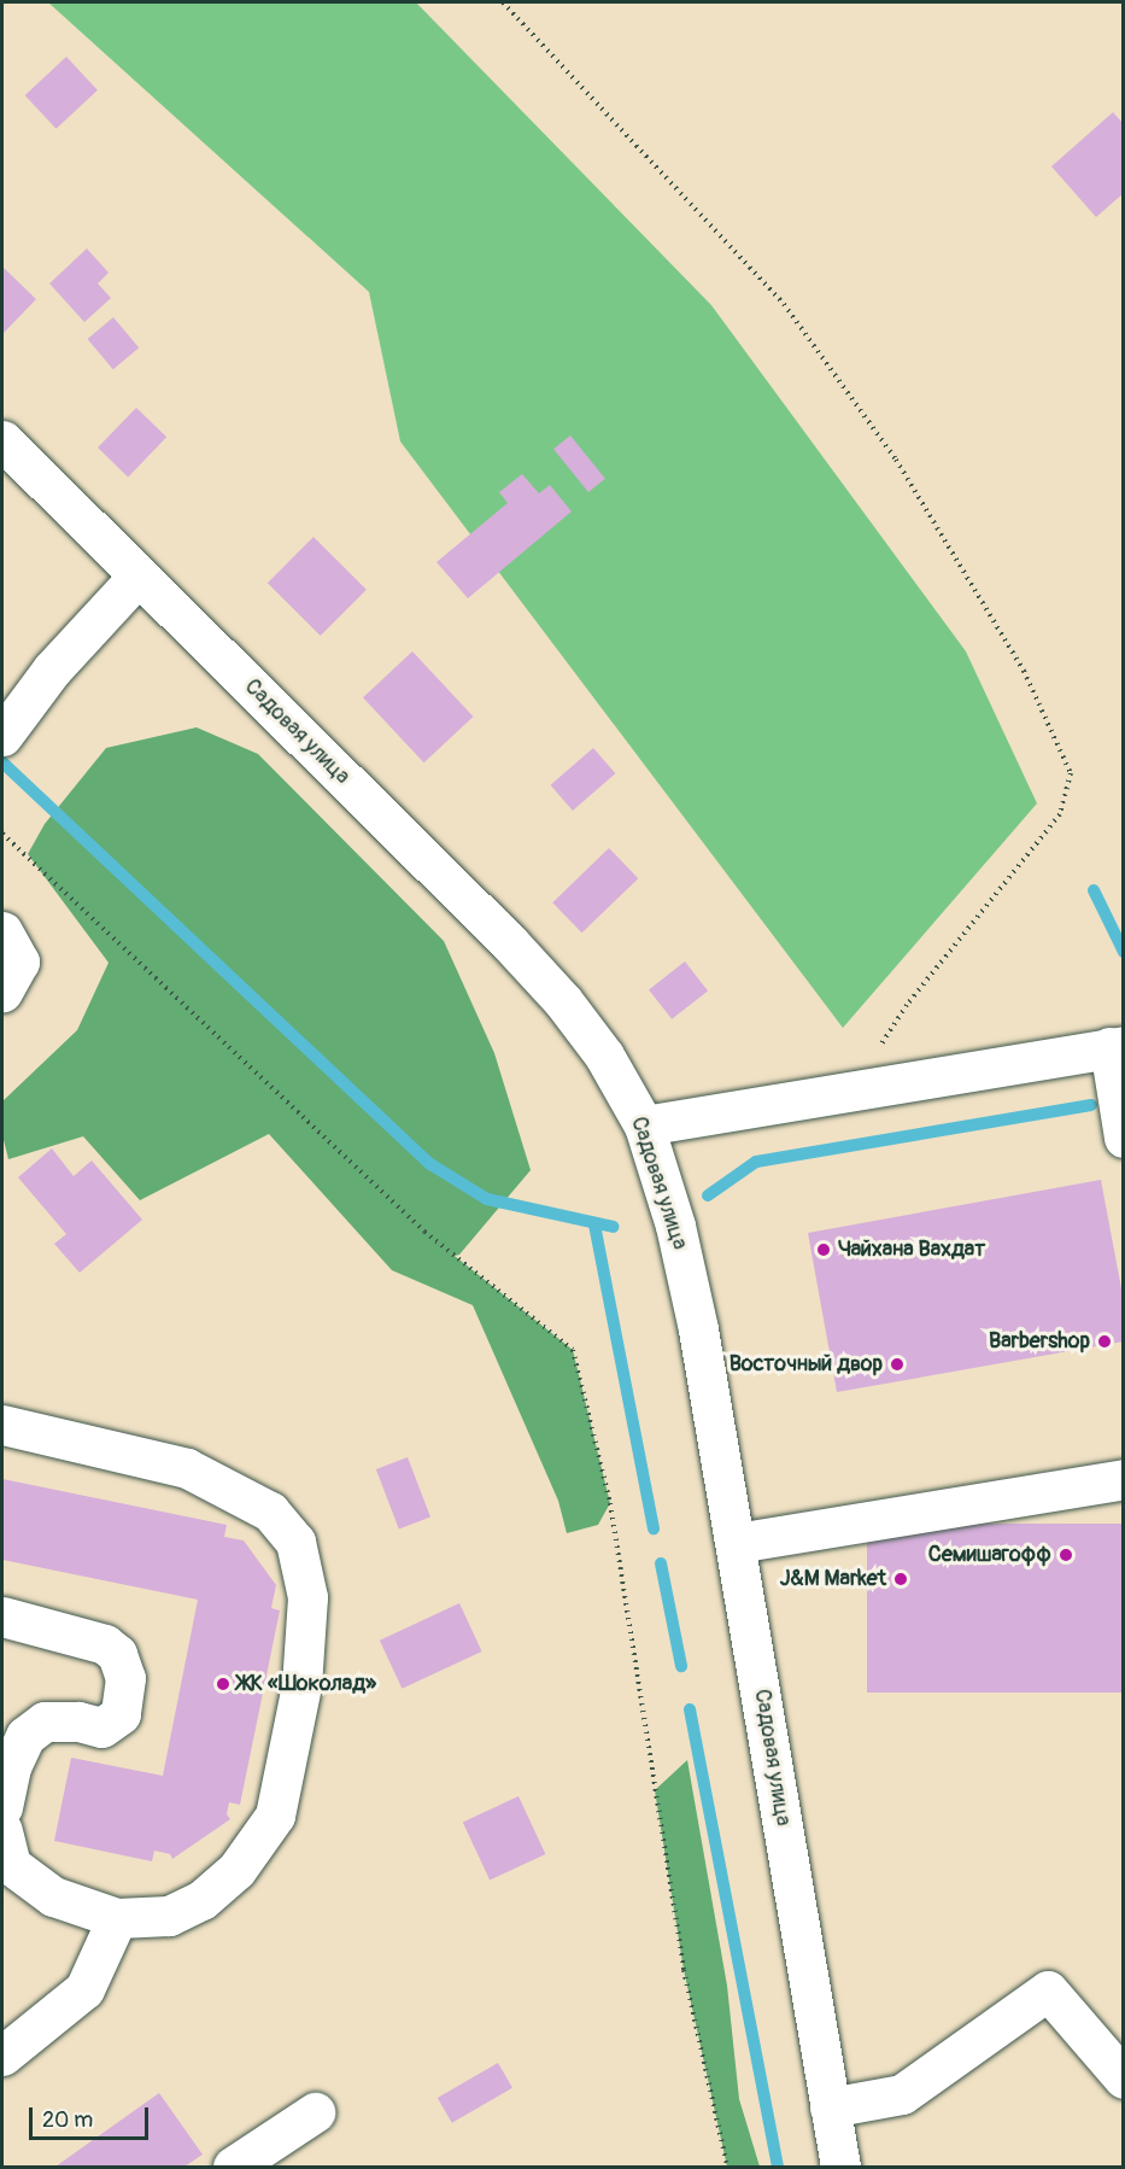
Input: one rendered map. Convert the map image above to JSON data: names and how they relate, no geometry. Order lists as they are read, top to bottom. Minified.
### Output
{"streets":{"main road":["Садовая улица"]},"places":["Чайхана Вахдат","Barbershop","Восточный двор","Семишагофф","J&M Market","ЖК «Шоколад»"],"scale_bar":"20 m"}
